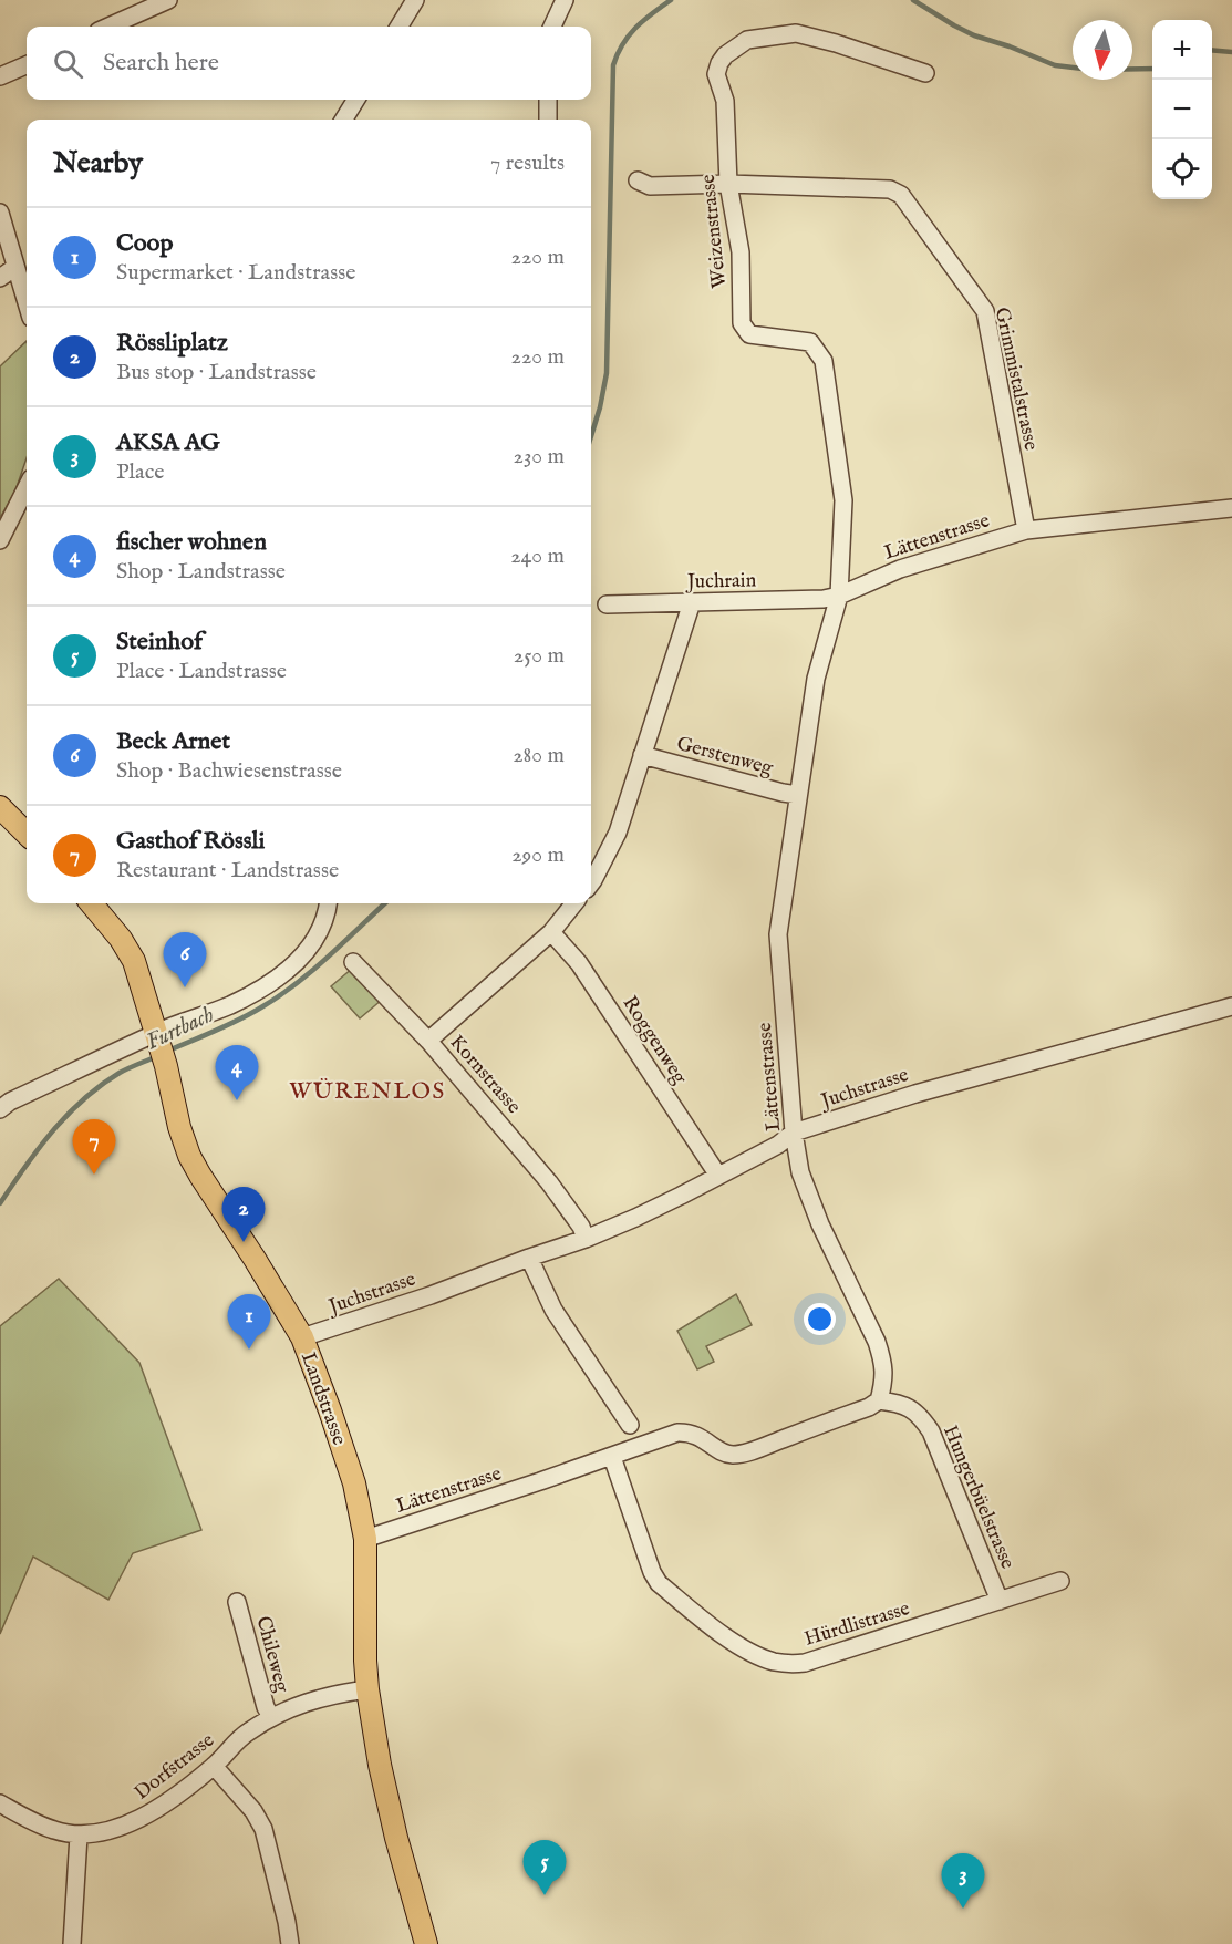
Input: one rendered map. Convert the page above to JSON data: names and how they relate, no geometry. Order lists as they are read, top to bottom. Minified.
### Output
{"streets":{"main road":["Landstrasse"],"street":["Weizenstrasse","Grimmistalstrasse","Lättenstrasse","Juchrain","Gerstenweg","Roggenweg","Kornstrasse","Juchstrasse","Hungerbüelstrasse","Hürdlistrasse","Chileweg","Dorfstrasse"]},"crossings":[["Weizenstrasse","Grimmistalstrasse"],["Weizenstrasse","Lättenstrasse"],["Weizenstrasse","Juchrain"],["Grimmistalstrasse","Lättenstrasse"],["Lättenstrasse","Juchrain"],["Lättenstrasse","Gerstenweg"],["Lättenstrasse","Juchstrasse"],["Lättenstrasse","Landstrasse"],["Lättenstrasse","Hungerbüelstrasse"],["Lättenstrasse","Hürdlistrasse"],["Roggenweg","Kornstrasse"],["Roggenweg","Juchstrasse"],["Kornstrasse","Juchstrasse"],["Juchstrasse","Landstrasse"],["Landstrasse","Dorfstrasse"],["Hungerbüelstrasse","Hürdlistrasse"],["Chileweg","Dorfstrasse"]],"districts":["WÜRENLOS"],"water":["Furtbach"],"north":"bottom","page":{"map_buttons":["+","−"],"search":"Search here","heading":["Nearby","7 results"],"list":[{"mark":"1","name":"Coop","note":"Supermarket · Landstrasse","value":"220 m"},{"mark":"2","name":"Rössliplatz","note":"Bus stop · Landstrasse","value":"220 m"},{"mark":"3","name":"AKSA AG","note":"Place","value":"230 m"},{"mark":"4","name":"fischer wohnen","note":"Shop · Landstrasse","value":"240 m"},{"mark":"5","name":"Steinhof","note":"Place · Landstrasse","value":"250 m"},{"mark":"6","name":"Beck Arnet","note":"Shop · Bachwiesenstrasse","value":"280 m"},{"mark":"7","name":"Gasthof Rössli","note":"Restaurant · Landstrasse","value":"290 m"}],"pins":["6","4","7","2","1","5","3"]}}
